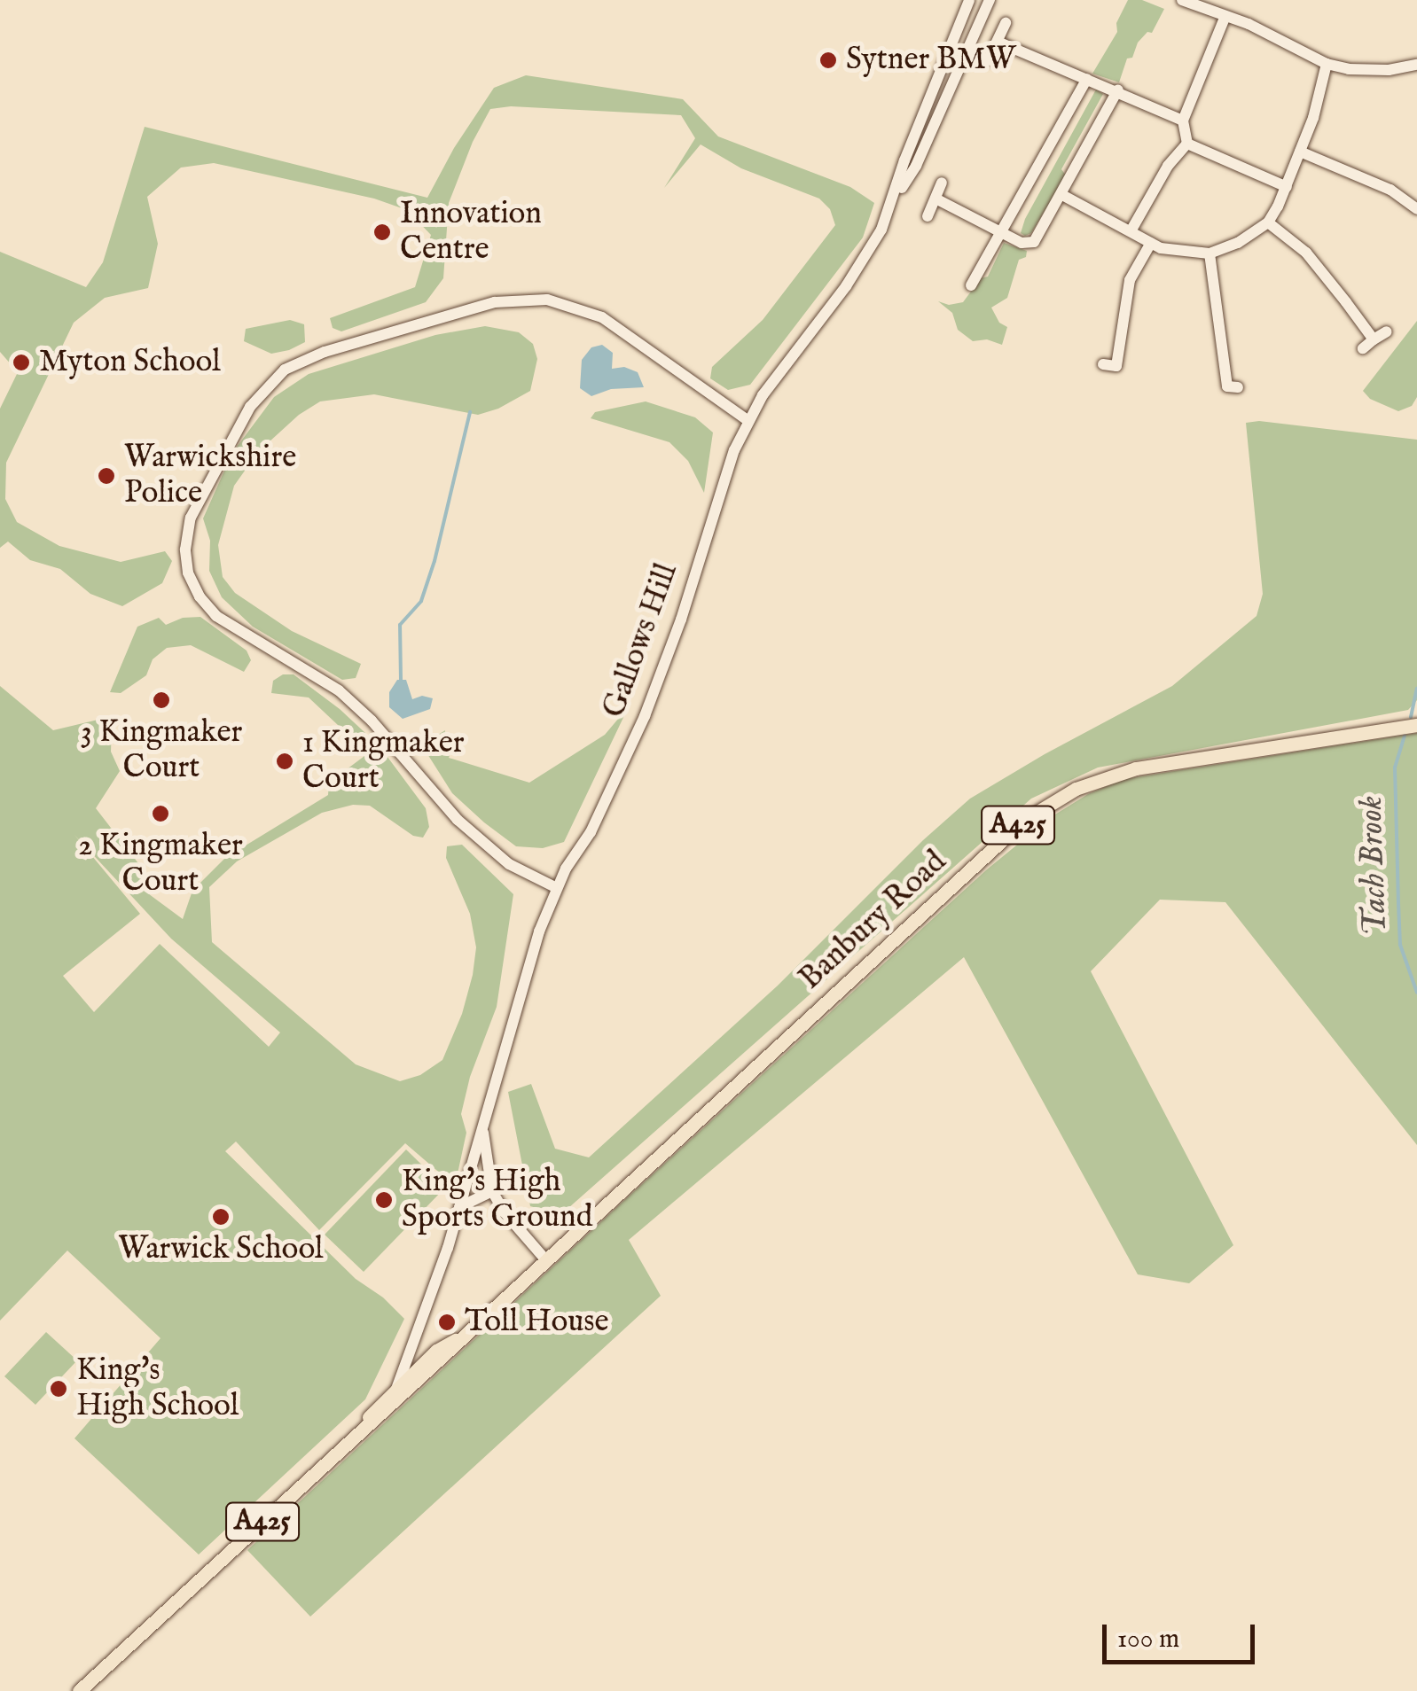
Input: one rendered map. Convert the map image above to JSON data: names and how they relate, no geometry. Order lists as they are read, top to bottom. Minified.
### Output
{"streets":{"main road":["A425","Banbury Road"],"street":["Gallows Hill"]},"crossings":[["Gallows Hill","Banbury Road"]],"water":["Tach Brook"],"places":["Sytner BMW","Innovation Centre","Myton School","Warwickshire Police","3 Kingmaker Court","1 Kingmaker Court","2 Kingmaker Court","King's High Sports Ground","Warwick School","Toll House","King's High School"],"scale_bar":"100 m"}
